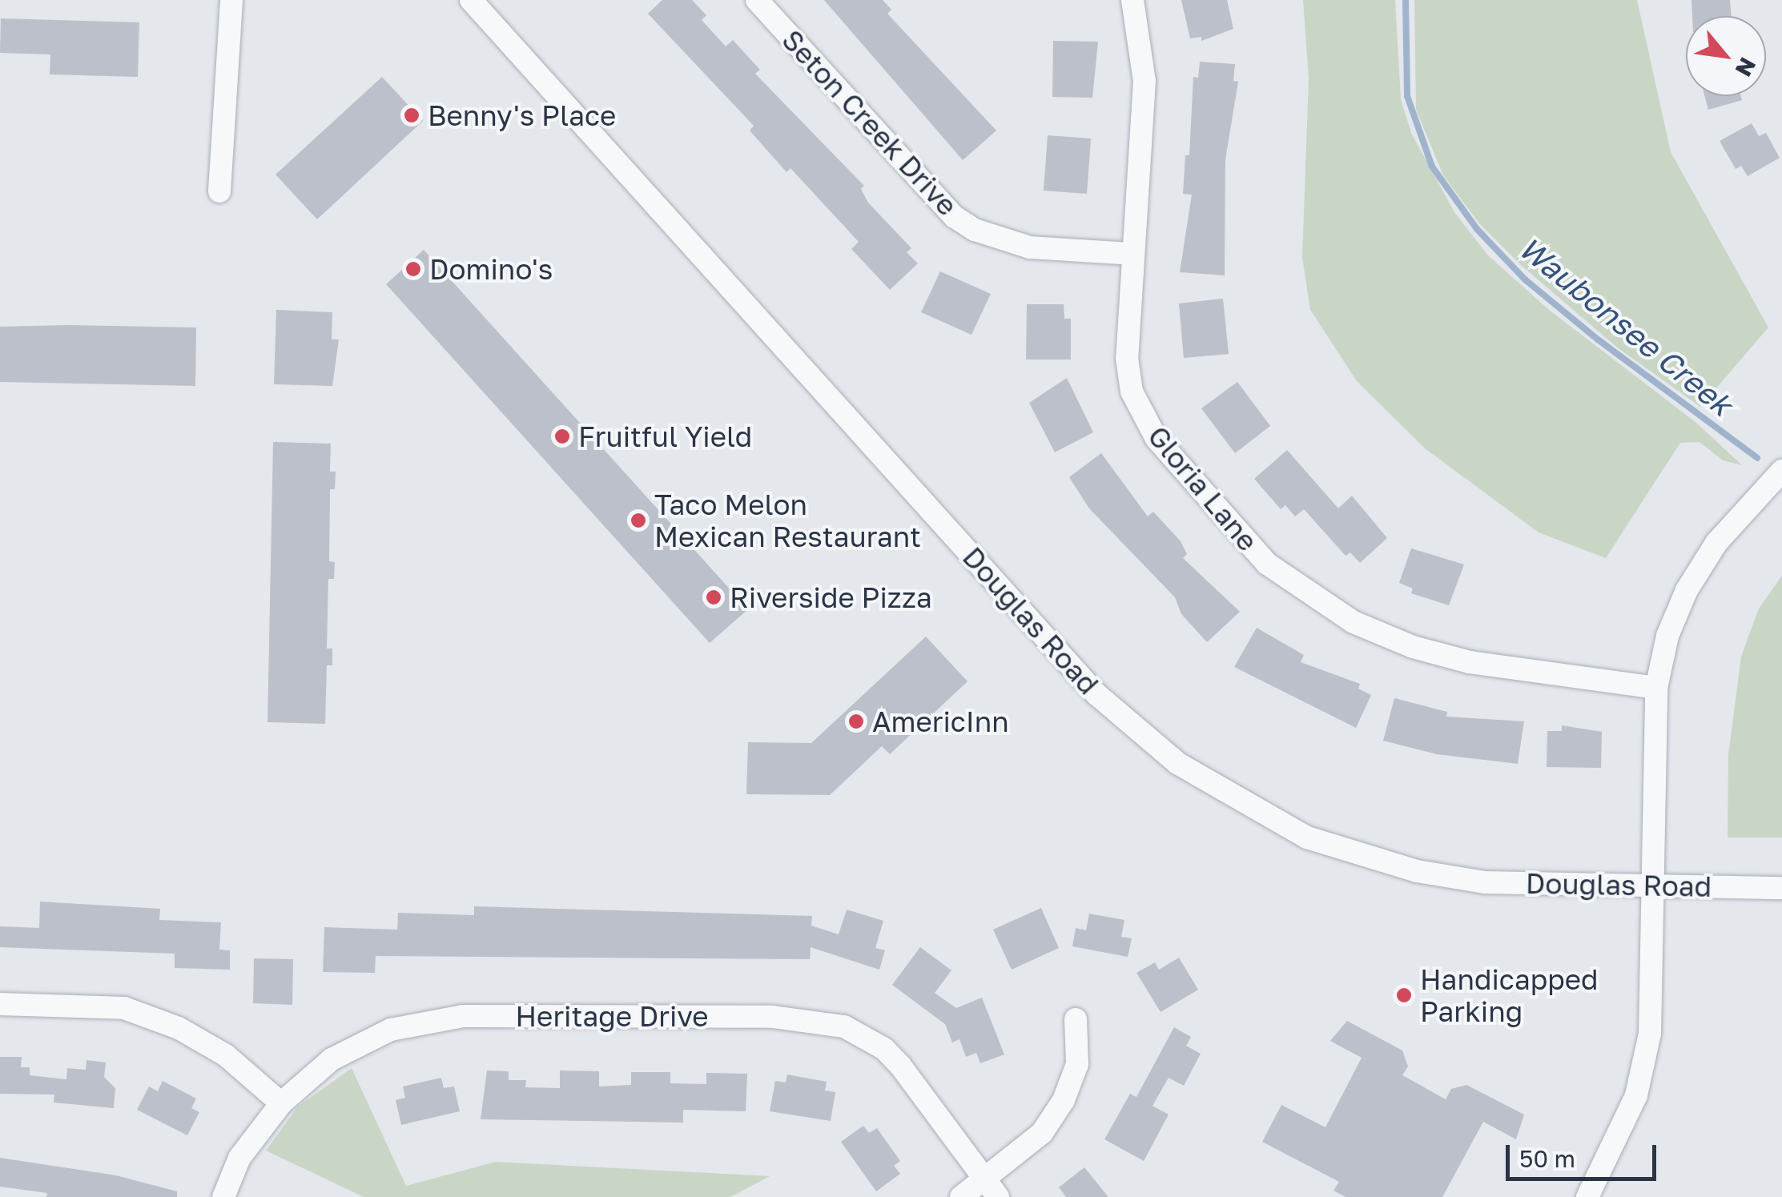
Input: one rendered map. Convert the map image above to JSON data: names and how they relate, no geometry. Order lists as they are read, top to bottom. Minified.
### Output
{"streets":{"street":["Seton Creek Drive","Gloria Lane","Douglas Road","Heritage Drive"]},"crossings":[["Seton Creek Drive","Gloria Lane"]],"water":["Waubonsee Creek"],"places":["Benny's Place","Domino's","Fruitful Yield","Taco Melon Mexican Restaurant","Riverside Pizza","AmericInn","Handicapped Parking"],"scale_bar":"50 m","north":"bottom right"}
